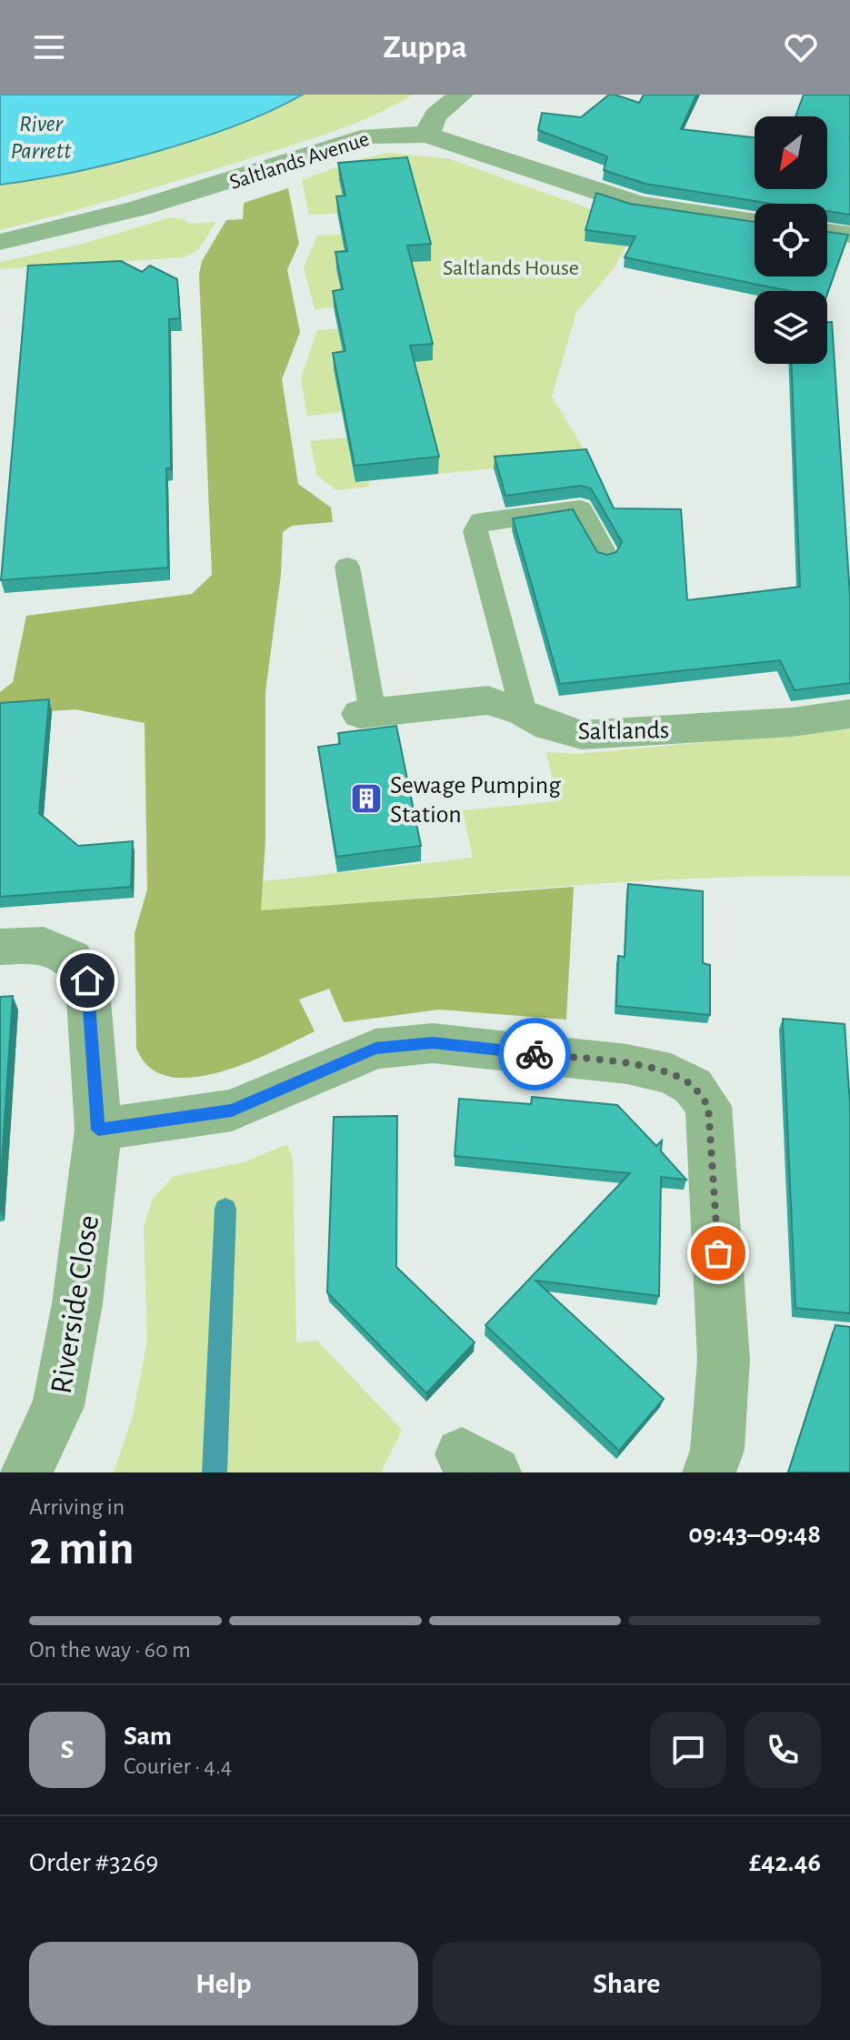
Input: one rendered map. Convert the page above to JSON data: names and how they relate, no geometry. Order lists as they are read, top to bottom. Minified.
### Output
{"streets":{"street":["Saltlands Avenue","Saltlands","Riverside Close"]},"water":["River Parrett"],"parks":["Saltlands House"],"places":{"building":["Sewage Pumping Station"]},"north":"bottom left","page":{"header":"Zuppa","heading":["2 min","Arriving in","09:43–09:48"],"panel":["Sam","Courier · 4.4","Order #3269","£42.46"],"bar":"On the way · 60 m","round":"S","buttons":["Help","Share"]}}
